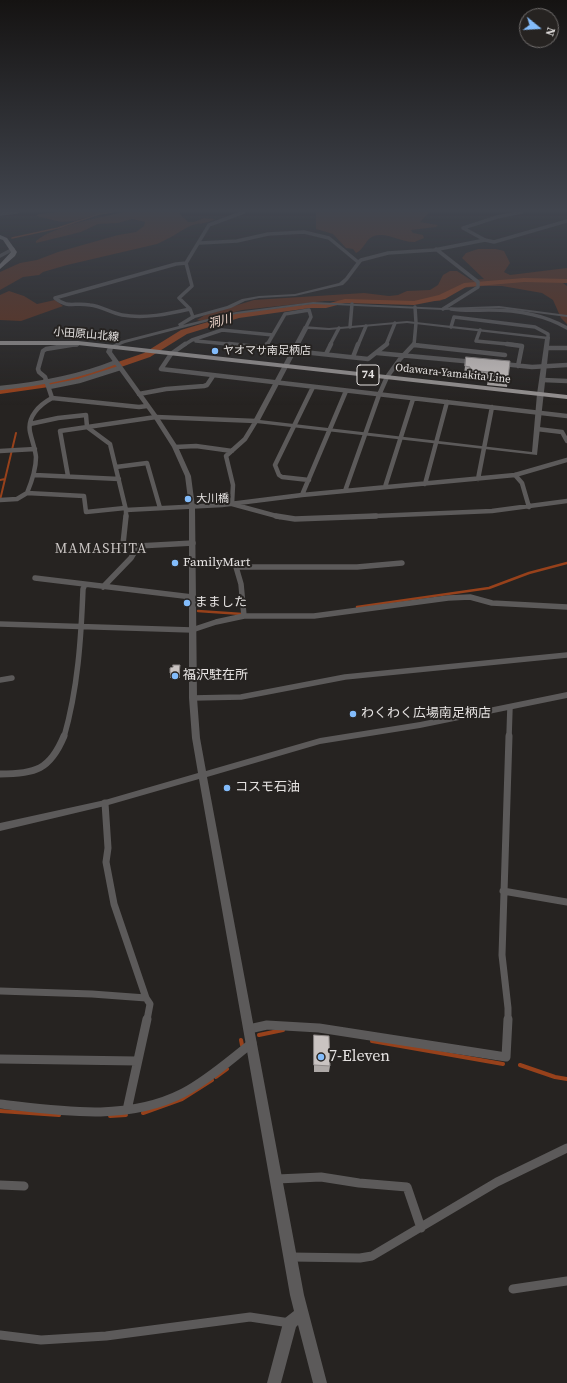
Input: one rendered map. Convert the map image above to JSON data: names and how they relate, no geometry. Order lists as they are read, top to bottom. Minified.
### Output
{"streets":{"main road":["小田原山北線","Odawara-Yamakita Line","74"]},"crossings":[["小田原山北線","Odawara-Yamakita Line"]],"districts":["MAMASHITA"],"water":["洞川"],"places":["ヤオマサ南足柄店","大川橋","FamilyMart","まました","福沢駐在所","わくわく広場南足柄店","コスモ石油","7-Eleven"],"north":"right"}
